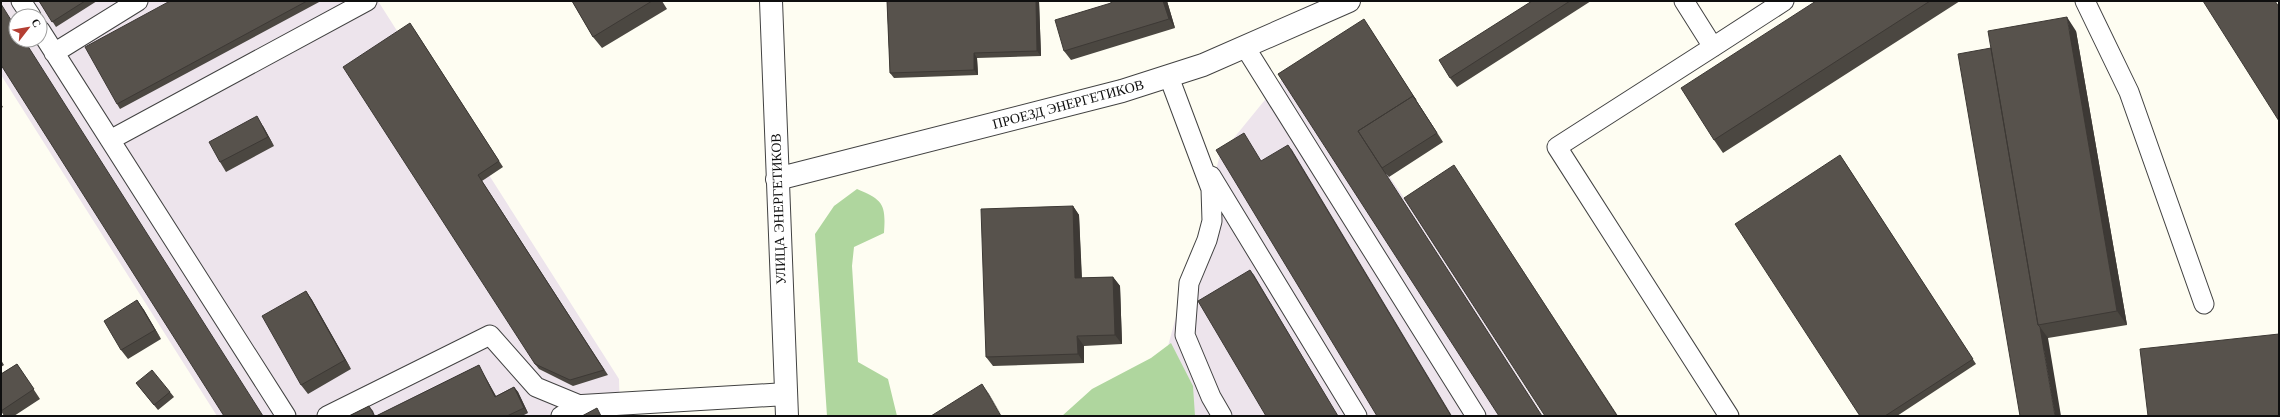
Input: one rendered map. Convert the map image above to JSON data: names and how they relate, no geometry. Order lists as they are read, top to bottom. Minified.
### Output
{"streets":{"street":["ПРОЕЗД ЭНЕРГЕТИКОВ","УЛИЦА ЭНЕРГЕТИКОВ"]},"crossings":[["ПРОЕЗД ЭНЕРГЕТИКОВ","УЛИЦА ЭНЕРГЕТИКОВ"]],"north":"top right"}
